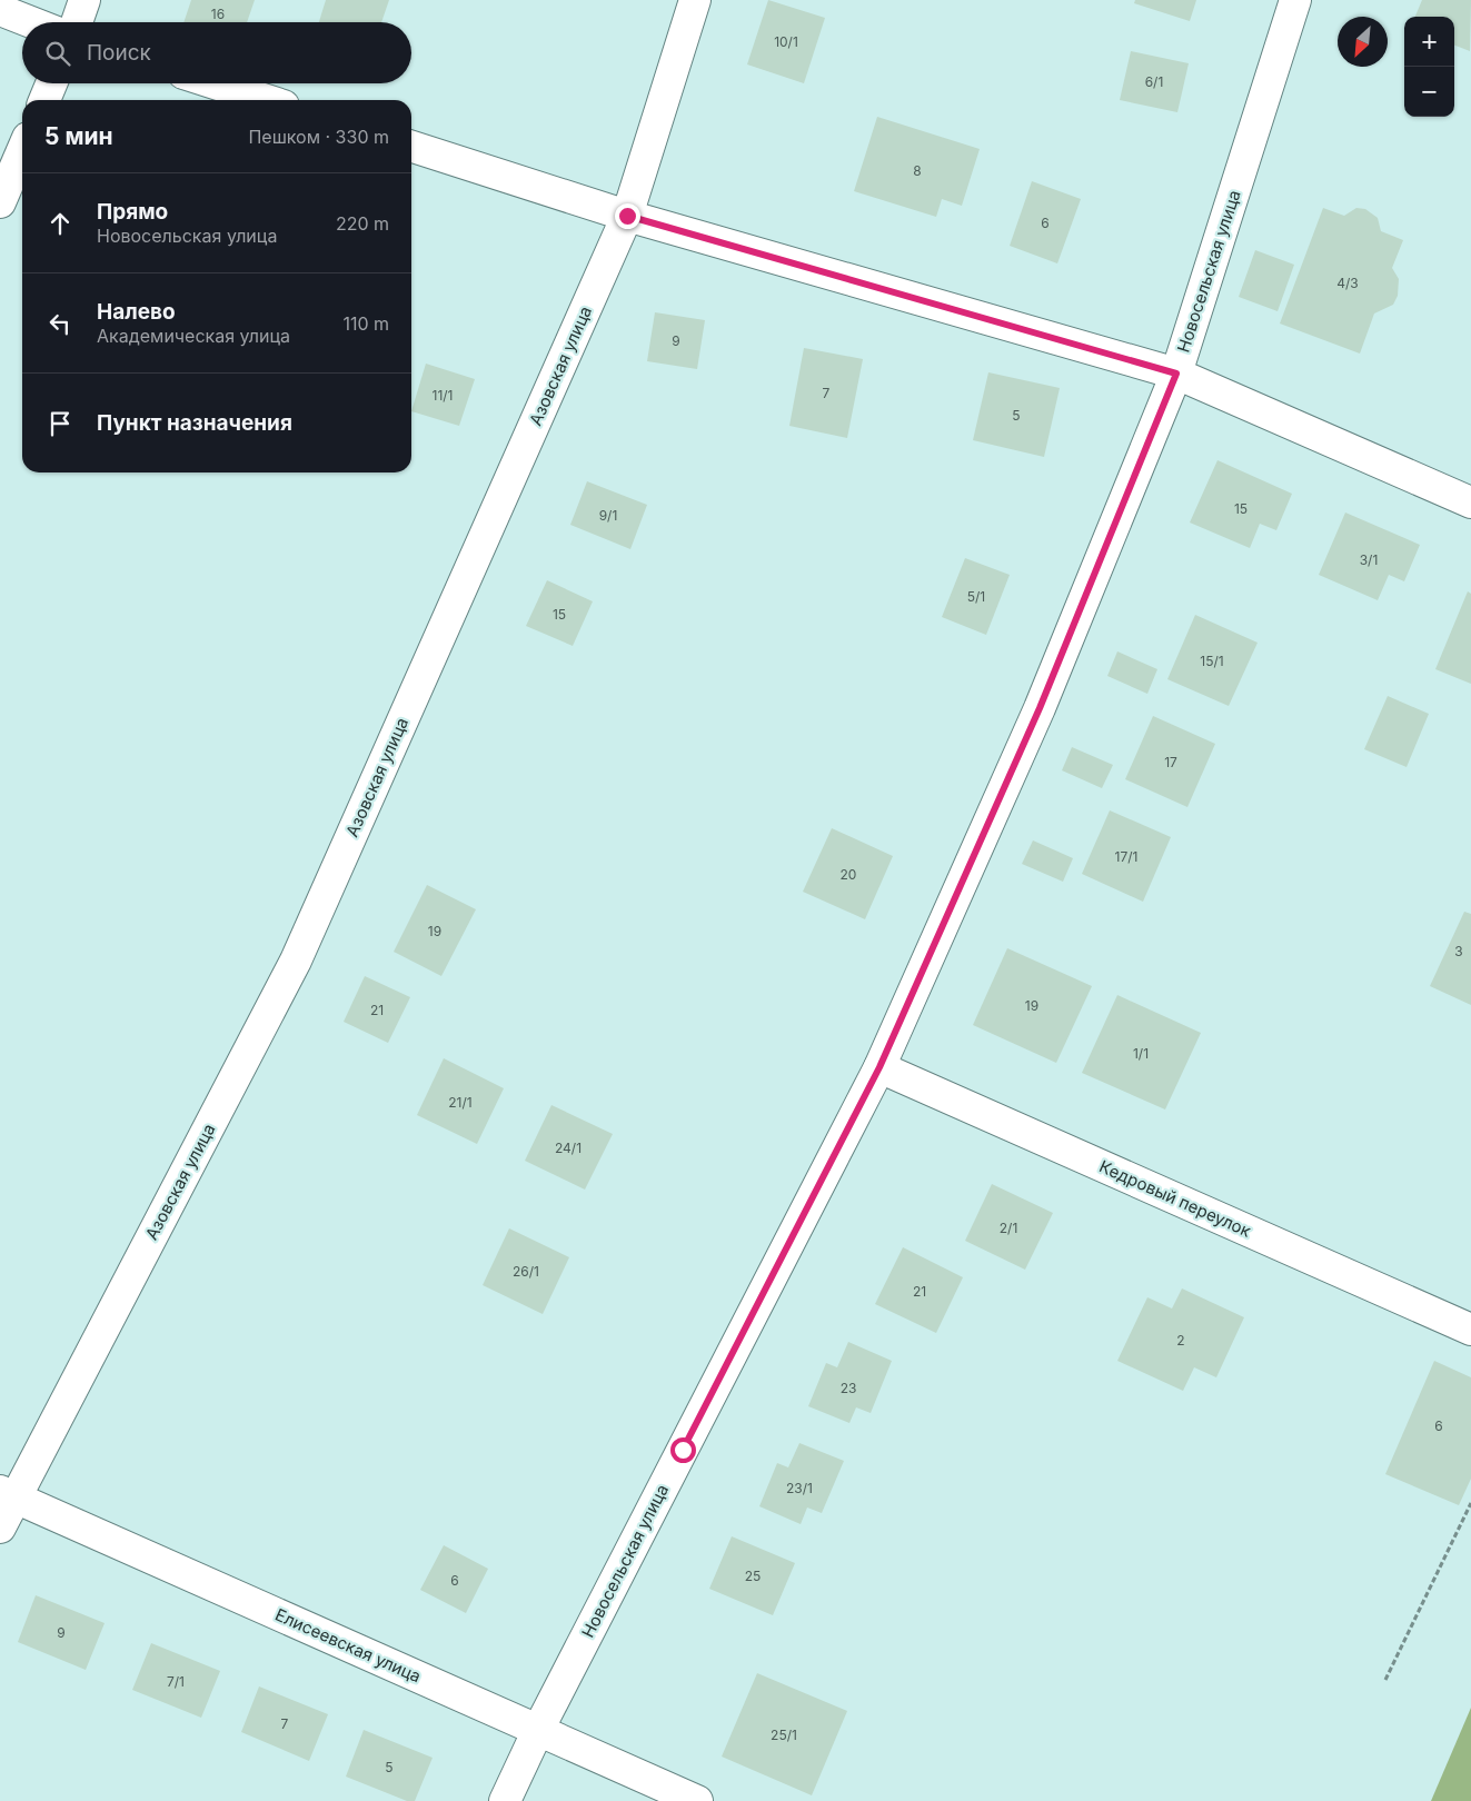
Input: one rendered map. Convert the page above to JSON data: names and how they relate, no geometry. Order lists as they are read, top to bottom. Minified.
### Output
{"streets":{"street":["Новосельская улица","Азовская улица","Кедровый переулок","Елисеевская улица"]},"crossings":[["Новосельская улица","Кедровый переулок"],["Новосельская улица","Елисеевская улица"],["Азовская улица","Елисеевская улица"]],"house_numbers":["16","10/1","6/1","8","6","4/3","9","7","11/1","5","15","9/1","3/1","5/1","15","15/1","17","17/1","20","19","3","19","21","1/1","21/1","24/1","2/1","26/1","21","2","23","6","23/1","25","6","9","7/1","7","25/1","5"],"north":"bottom left","page":{"map_buttons":["+","−"],"search":"Поиск","heading":["5 мин","Пешком · 330 m"],"list":[["Прямо","Новосельская улица","220 m"],["Налево","Академическая улица","110 m"],"Пункт назначения"]}}
